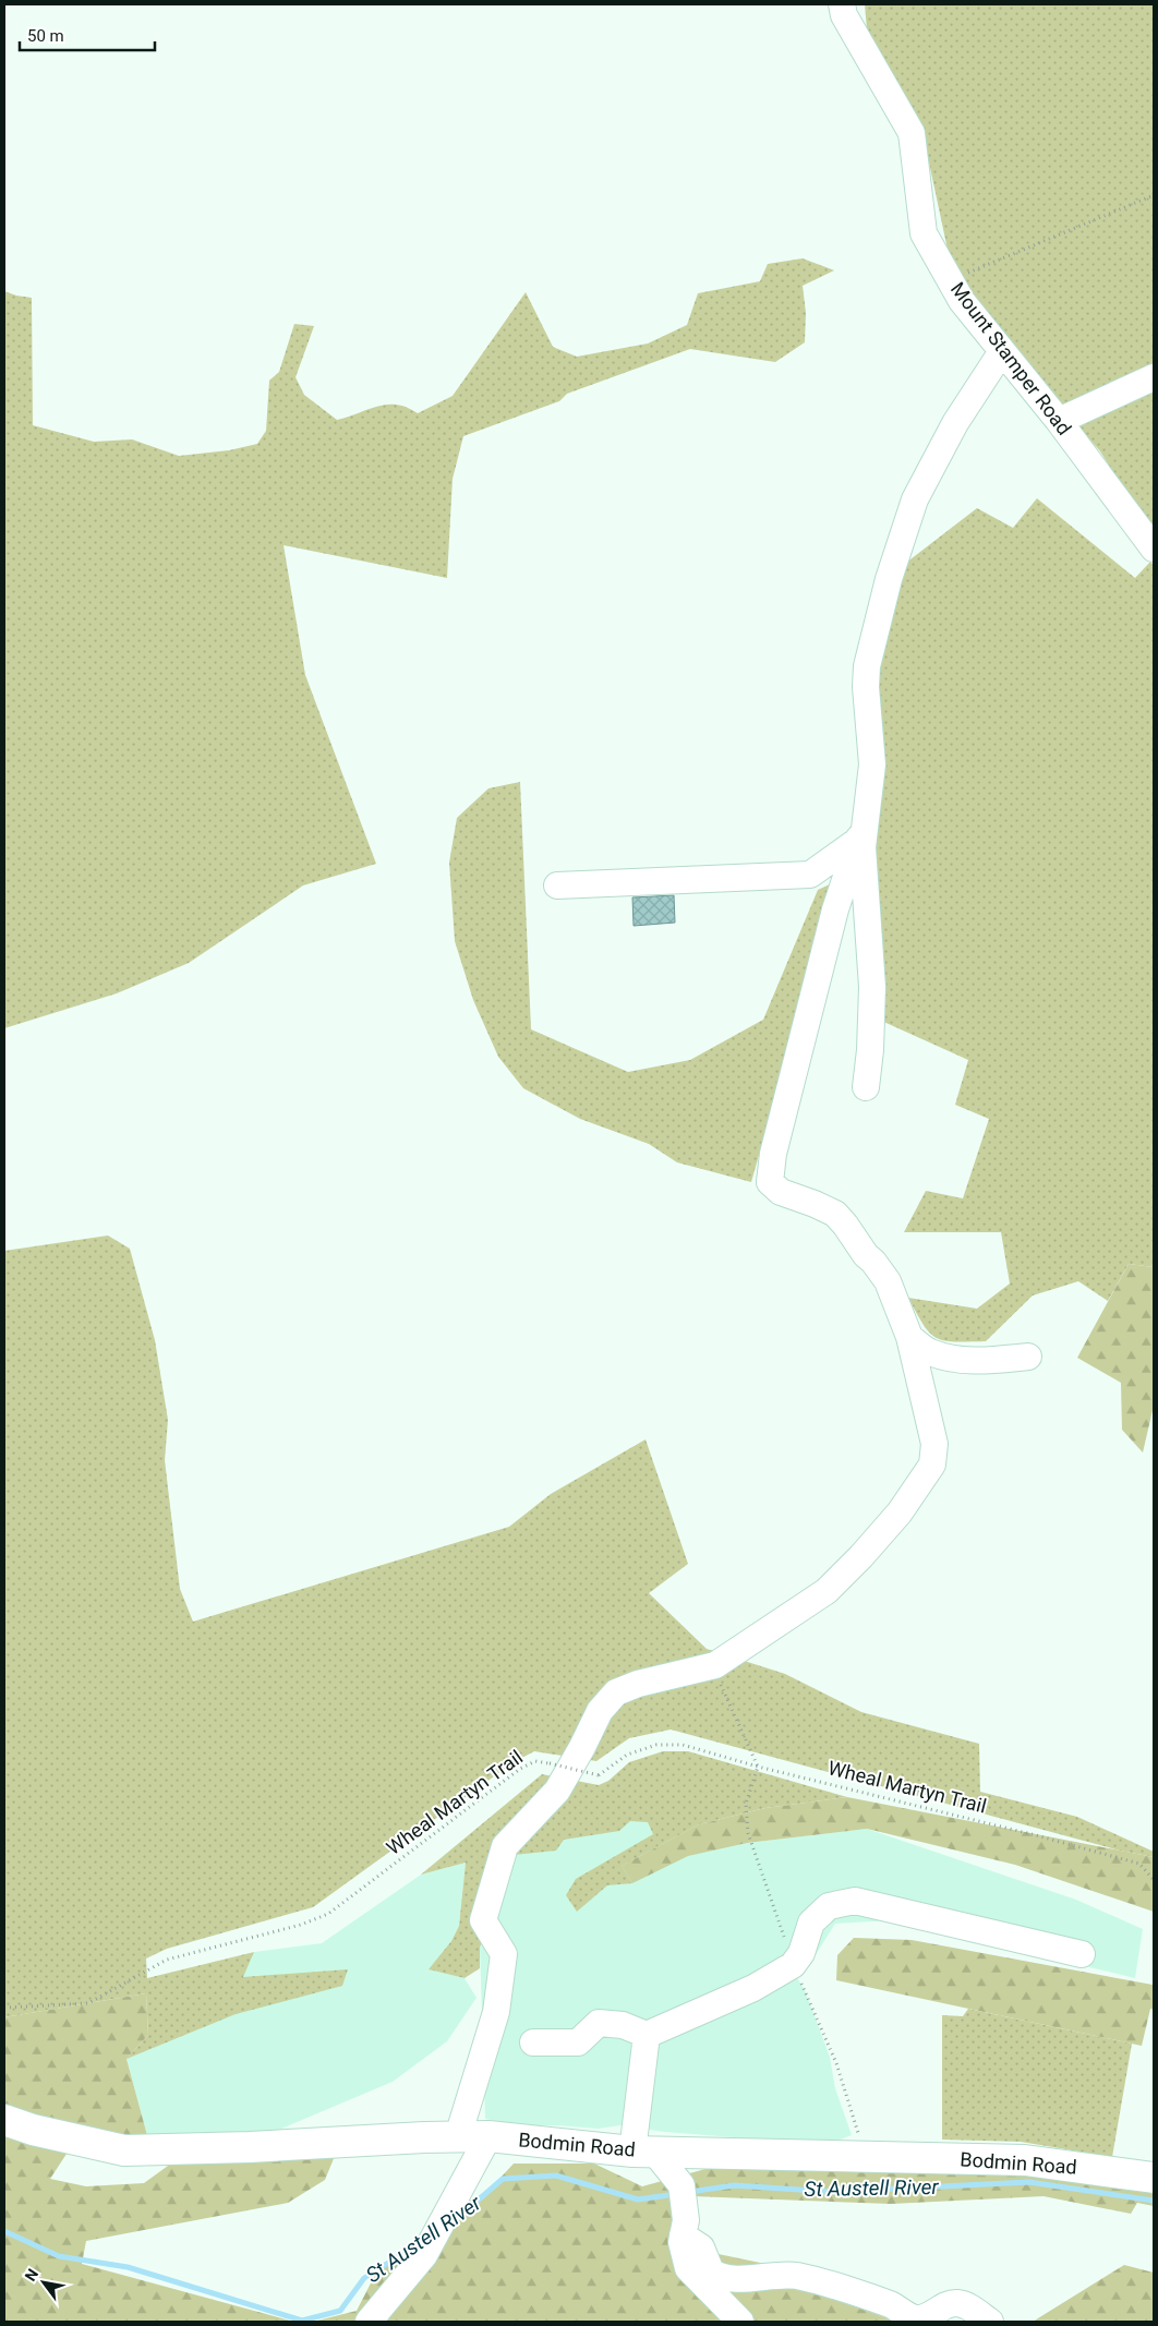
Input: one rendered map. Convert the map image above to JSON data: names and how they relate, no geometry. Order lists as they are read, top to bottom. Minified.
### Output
{"streets":{"main road":["Bodmin Road"],"street":["Mount Stamper Road"],"path":["Wheal Martyn Trail"]},"water":["St Austell River"],"scale_bar":"50 m","north":"top left"}
